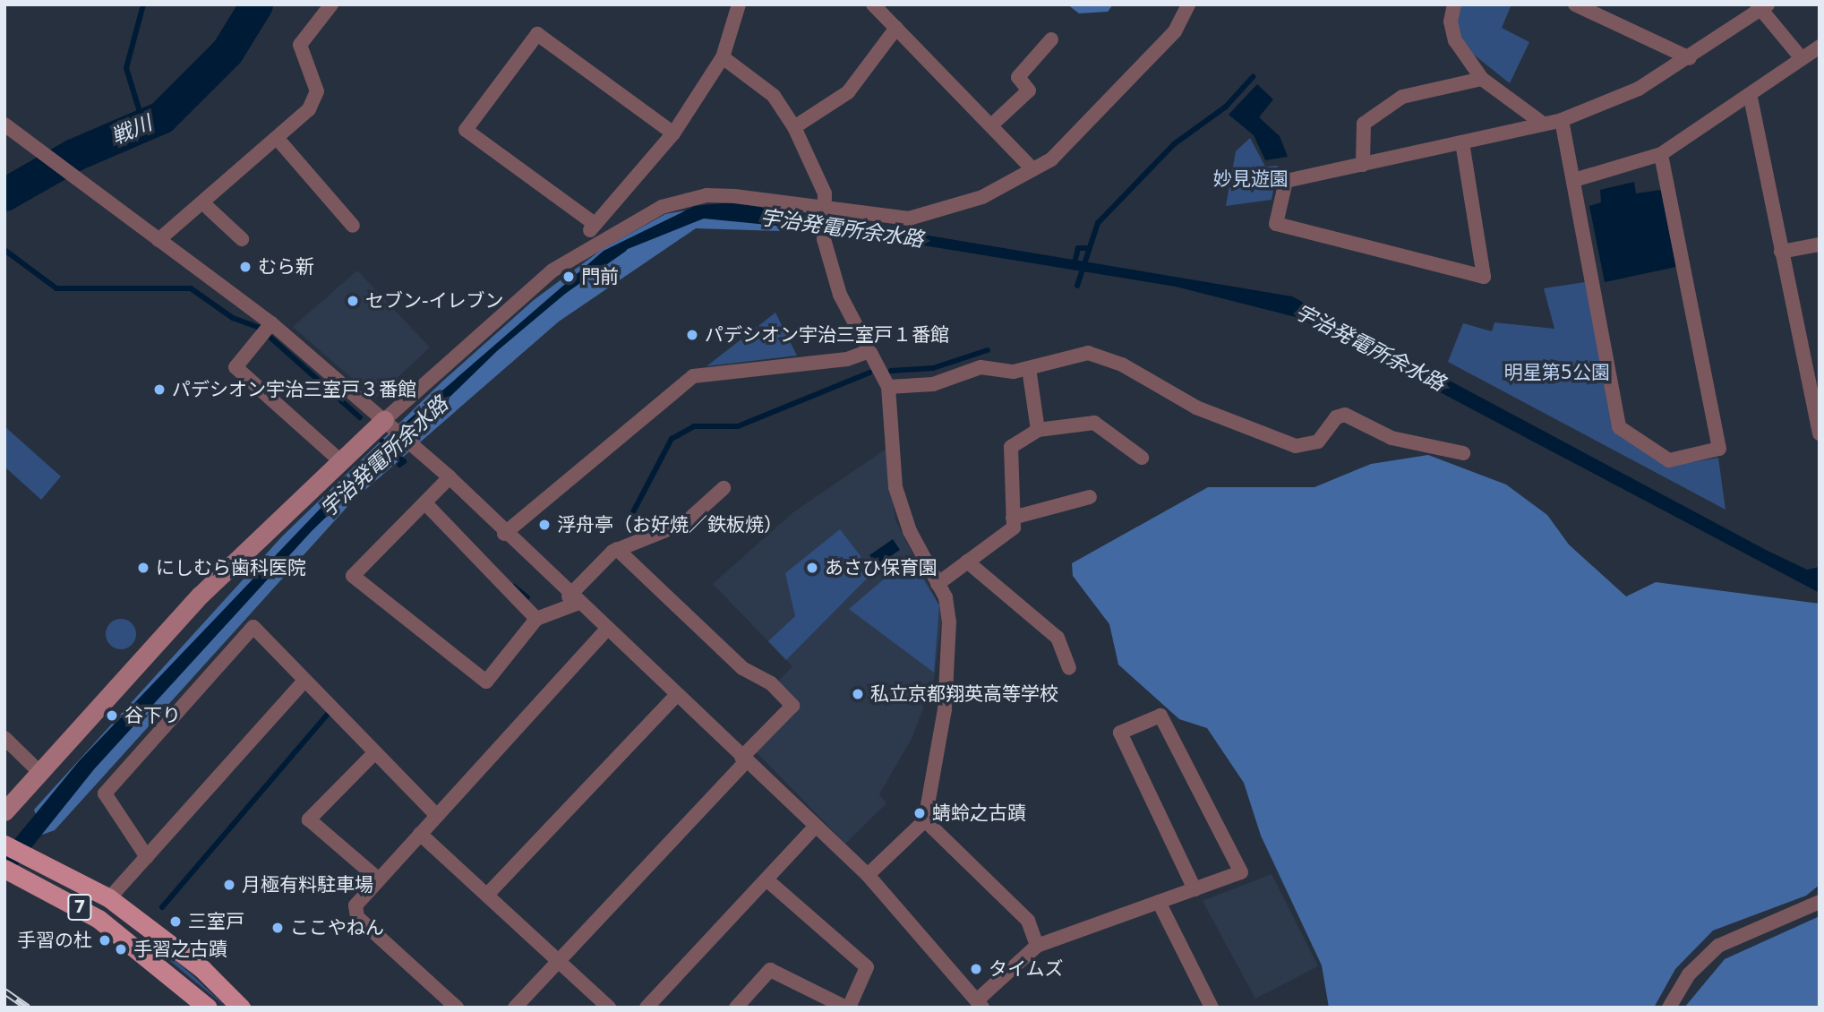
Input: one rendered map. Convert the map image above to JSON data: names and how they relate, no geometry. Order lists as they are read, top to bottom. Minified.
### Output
{"streets":{"main road":["7"]},"water":["戦川","宇治発電所余水路"],"parks":["妙見遊園","明星第5公園"],"places":["むら新","門前","セブン-イレブン","パデシオン宇治三室戸１番館","パデシオン宇治三室戸３番館","浮舟亭（お好焼／鉄板焼）","にしむら歯科医院","あさひ保育園","私立京都翔英高等学校","谷下り","蜻蛉之古蹟","月極有料駐車場","三室戸","ここやねん","手習の杜","手習之古蹟","タイムズ"]}
